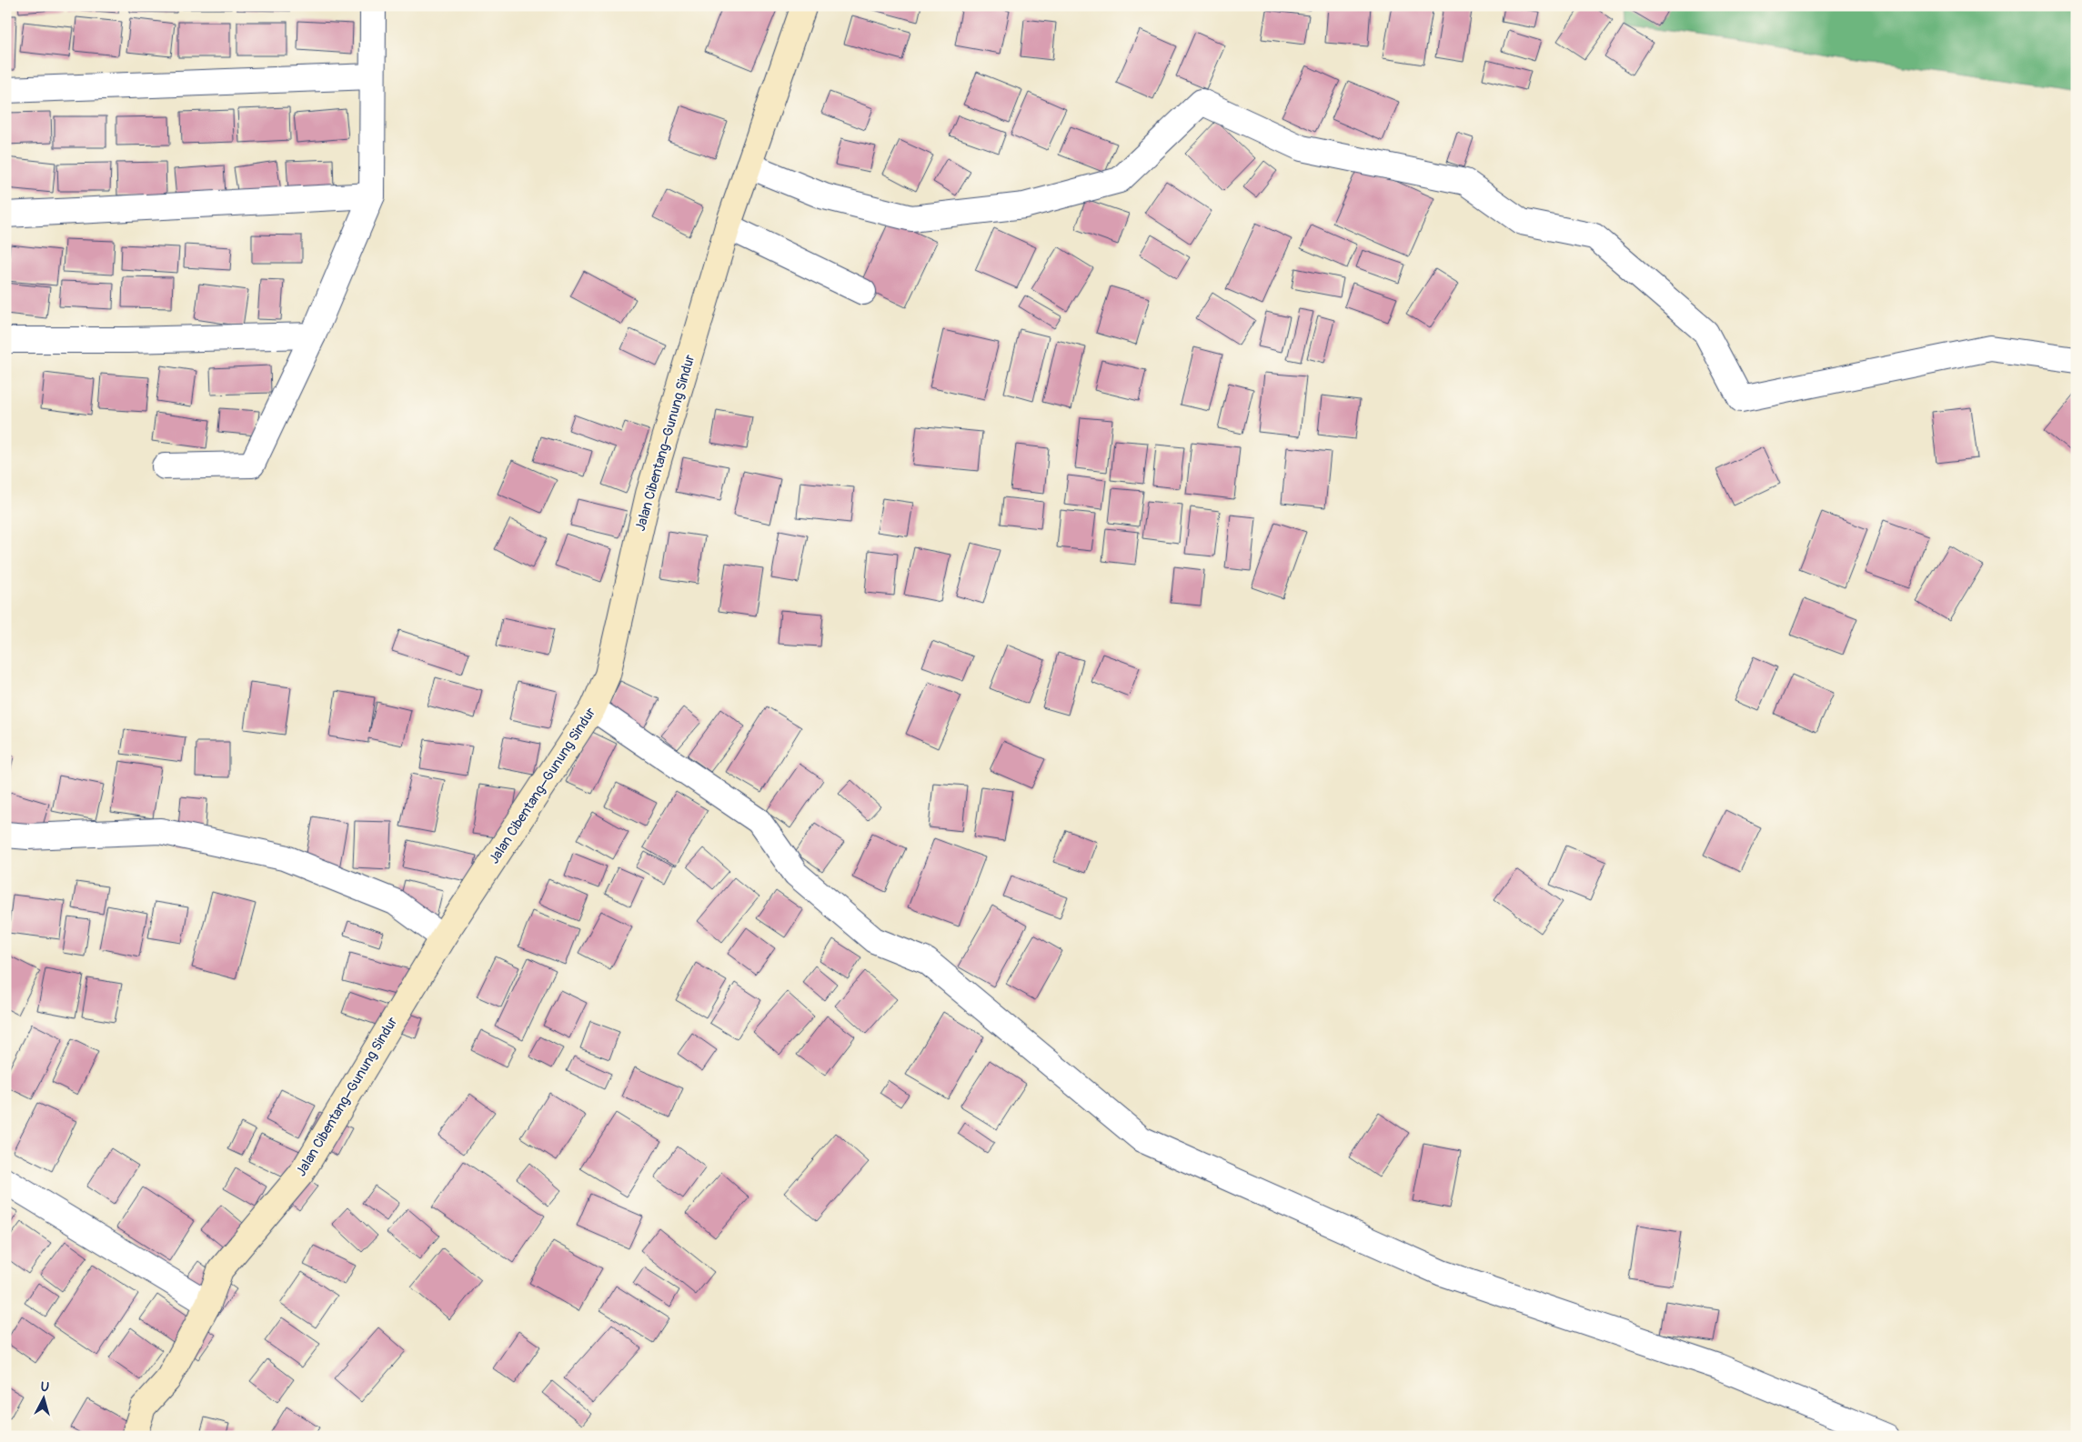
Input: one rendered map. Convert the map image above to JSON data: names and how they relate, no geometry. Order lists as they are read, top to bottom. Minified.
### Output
{"streets":{"street":["Jalan Cibentang–Gunung Sindur"]},"north":"top"}
